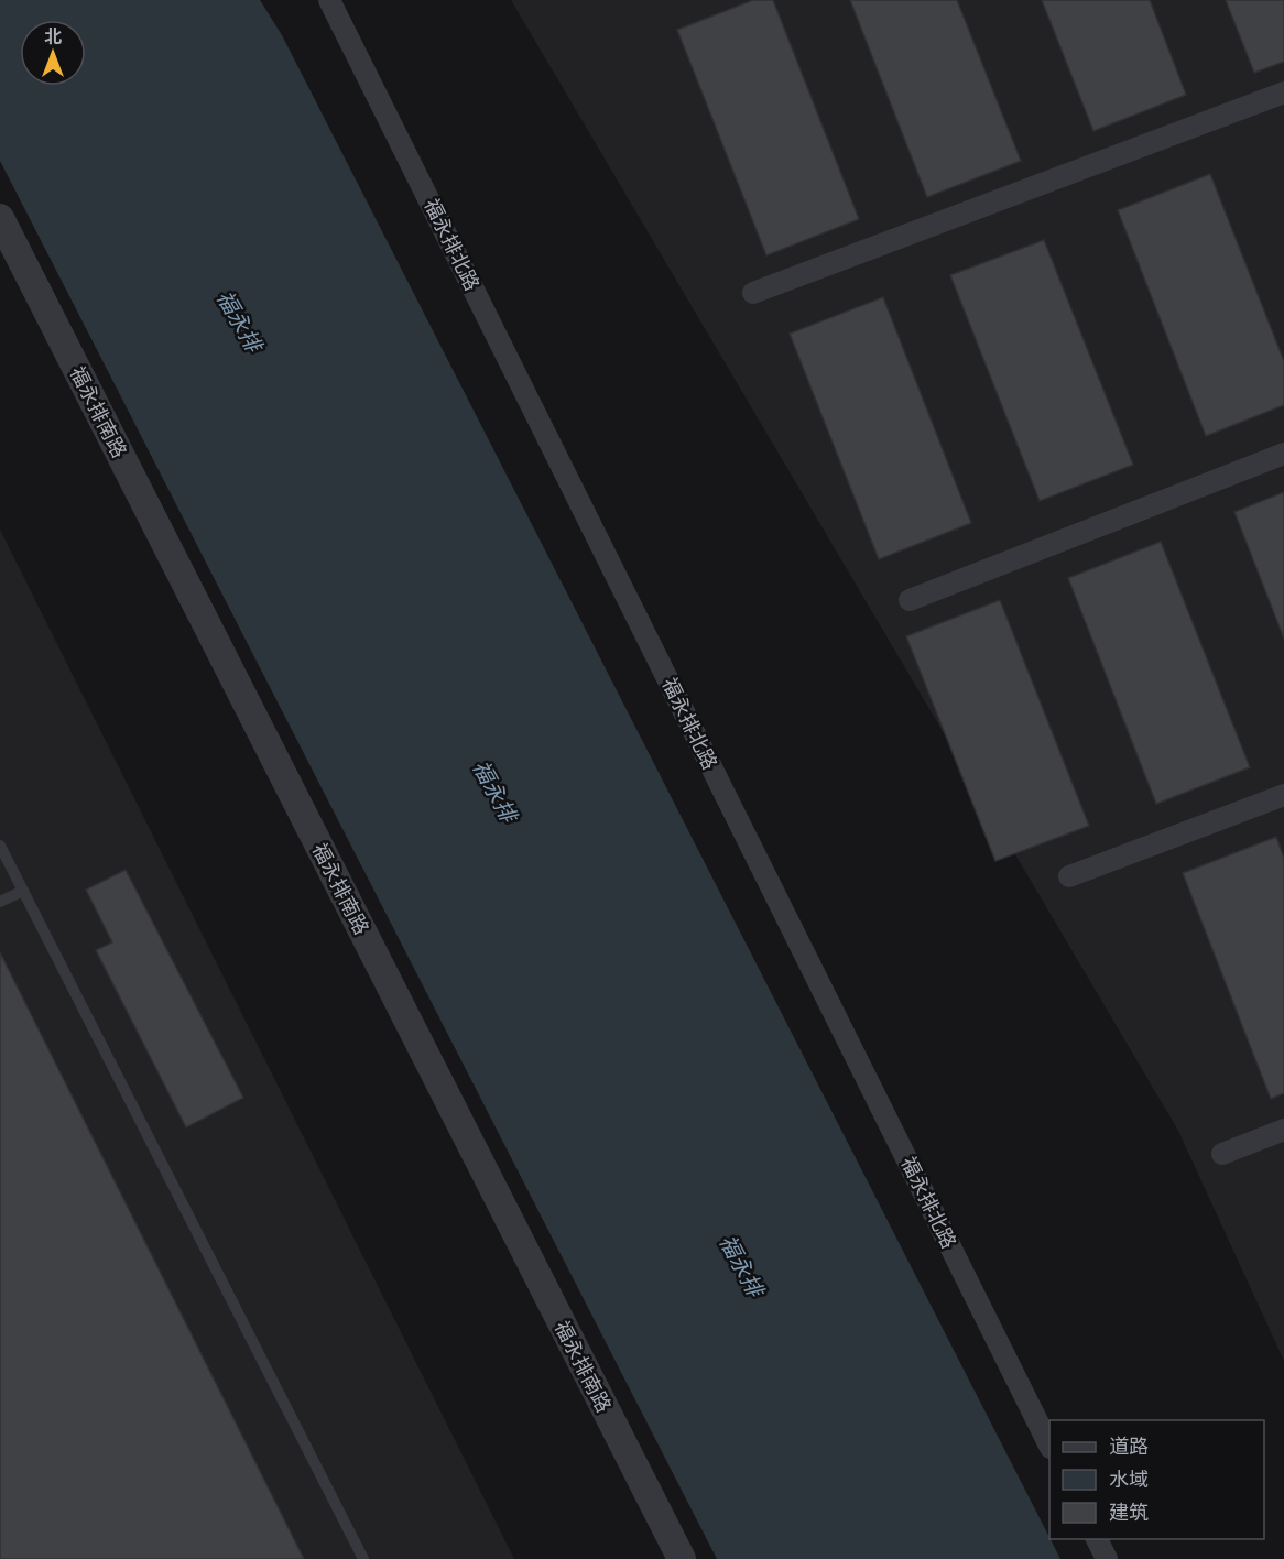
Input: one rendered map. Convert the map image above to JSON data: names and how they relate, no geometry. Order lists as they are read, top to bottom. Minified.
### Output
{"streets":{"street":["福永排北路","福永排南路"]},"water":["福永排"],"legend":["道路","水域","建筑"],"north":"top"}
